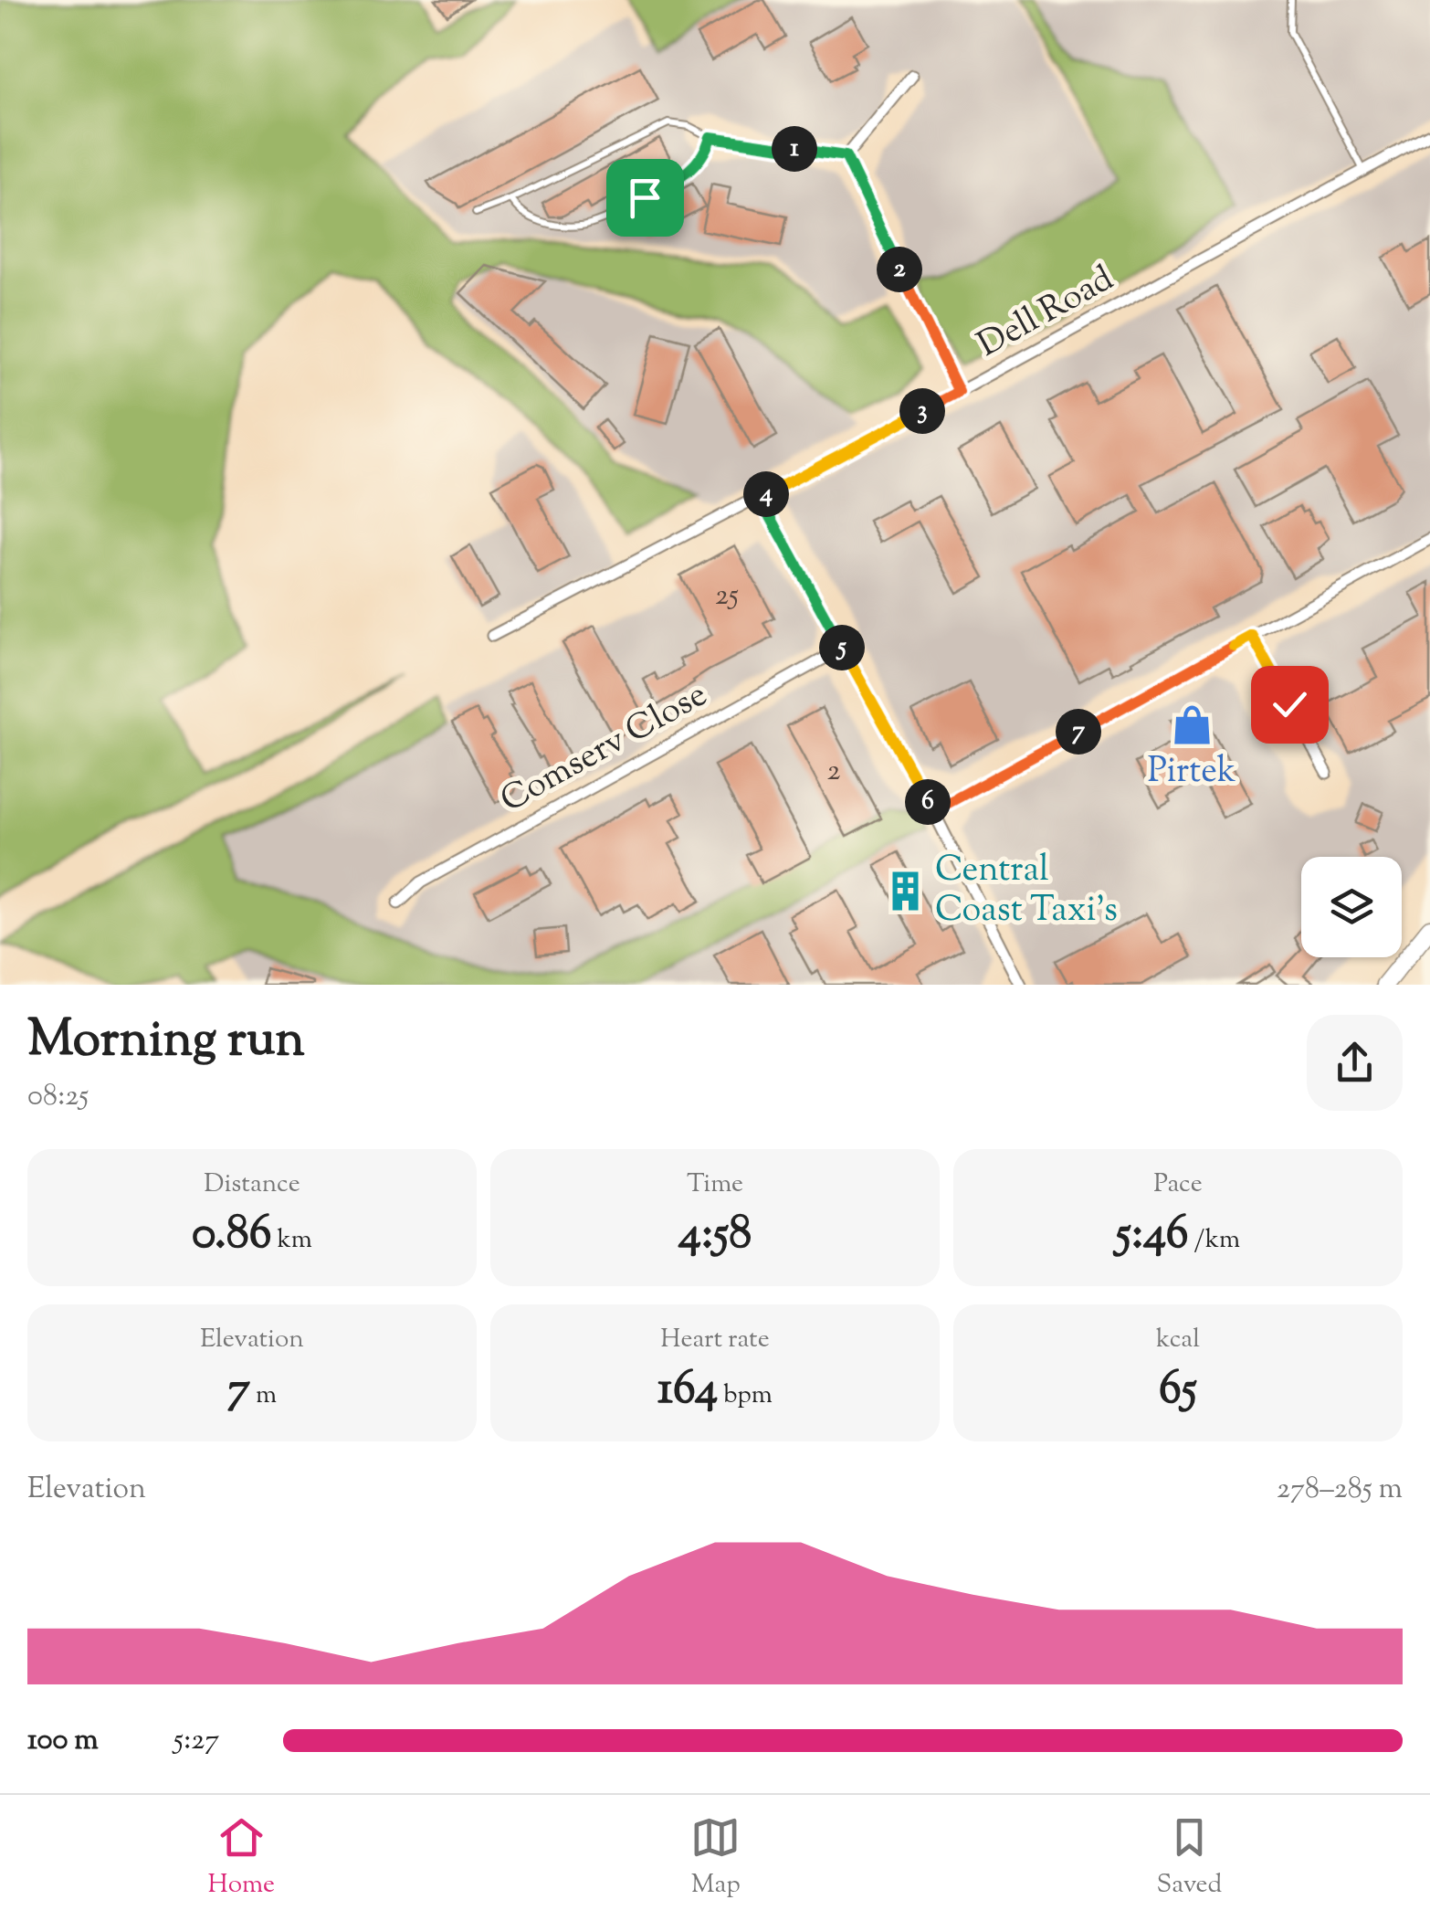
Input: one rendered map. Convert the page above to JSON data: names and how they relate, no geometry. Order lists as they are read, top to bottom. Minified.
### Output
{"streets":{"street":["Dell Road","Comserv Close"]},"places":{"shop":["Pirtek"],"building":["Central Coast Taxi's"]},"house_numbers":["25","2"],"page":{"pins":["1","2","3","4","5","7","6"],"heading":["Morning run","08:25"],"stats":[["Distance","0.86 km"],["Time","4:58"],["Pace","5:46 /km"],["Elevation","7 m"],["Heart rate","164 bpm"],["kcal","65"]],"chart":["Elevation","278–285 m"],"list":[{"name":"100 m","note":"5:27"}],"tabs":["Home","Map","Saved"]}}
